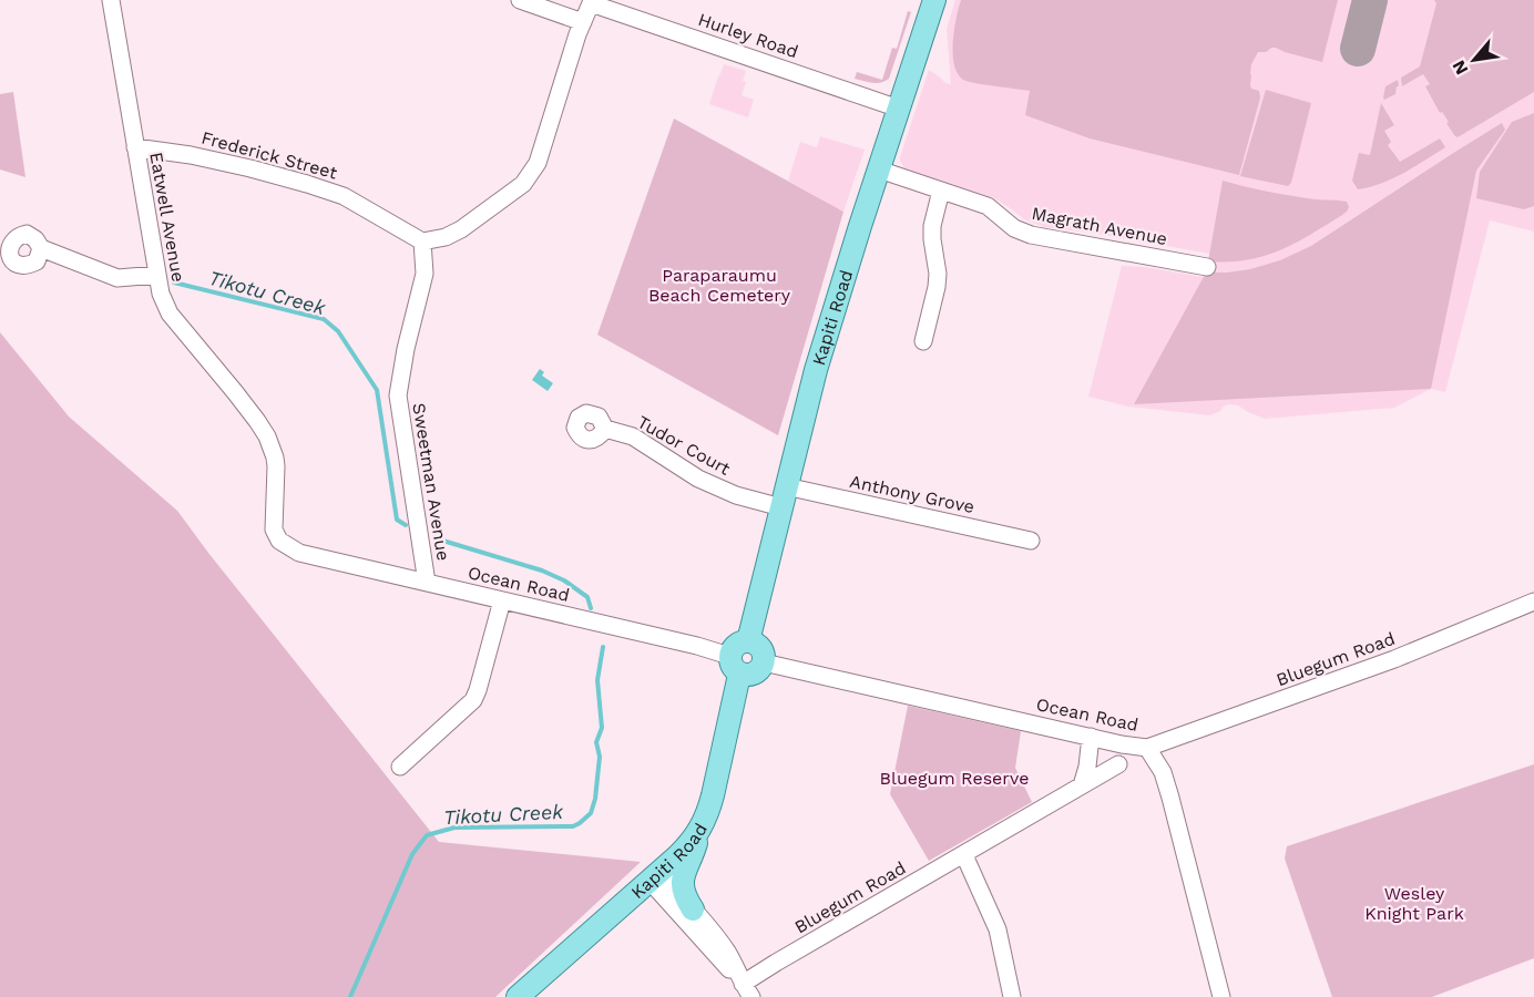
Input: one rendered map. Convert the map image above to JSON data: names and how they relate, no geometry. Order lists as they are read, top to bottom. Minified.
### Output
{"streets":{"main road":["Kapiti Road"],"street":["Hurley Road","Frederick Street","Eatwell Avenue","Magrath Avenue","Tudor Court","Sweetman Avenue","Anthony Grove","Ocean Road","Bluegum Road"]},"crossings":[["Hurley Road","Kapiti Road"],["Frederick Street","Eatwell Avenue"],["Frederick Street","Sweetman Avenue"],["Eatwell Avenue","Ocean Road"],["Magrath Avenue","Kapiti Road"],["Kapiti Road","Tudor Court"],["Kapiti Road","Anthony Grove"],["Kapiti Road","Ocean Road"],["Tudor Court","Anthony Grove"],["Sweetman Avenue","Ocean Road"],["Ocean Road","Bluegum Road"]],"water":["Tikotu Creek"],"parks":["Paraparaumu Beach Cemetery","Bluegum Reserve","Wesley Knight Park"],"north":"bottom left"}
